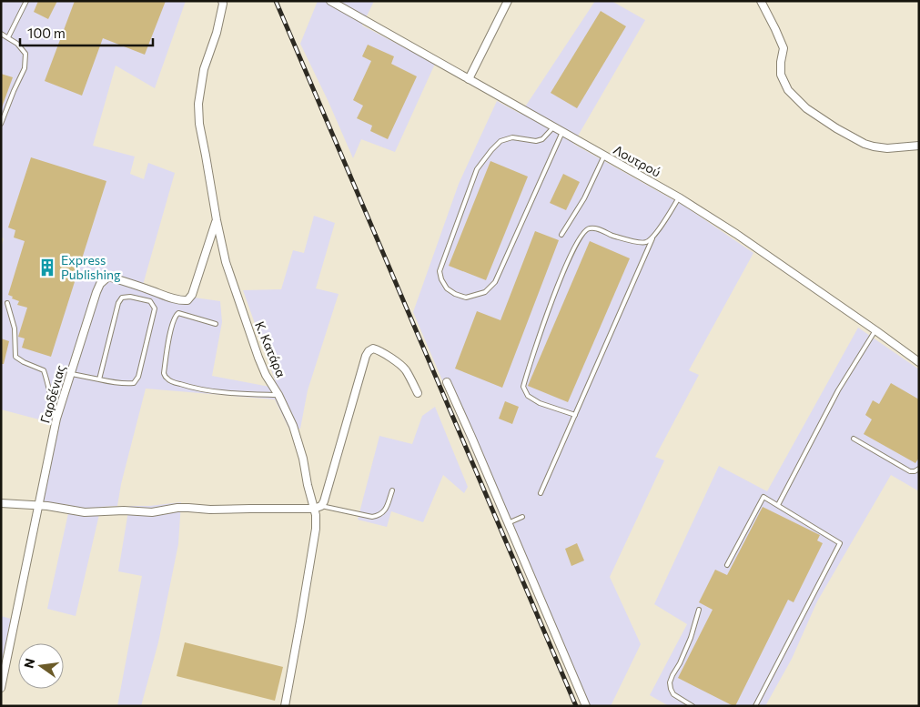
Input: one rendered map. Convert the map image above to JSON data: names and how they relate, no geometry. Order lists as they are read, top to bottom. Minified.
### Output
{"streets":{"street":["Λουτρού","Κ. Κατάρα","Γαρδένιας"]},"crossings":[["Κ. Κατάρα","Γαρδένιας"]],"places":{"building":["Express Publishing"]},"scale_bar":"100 m","north":"left"}
